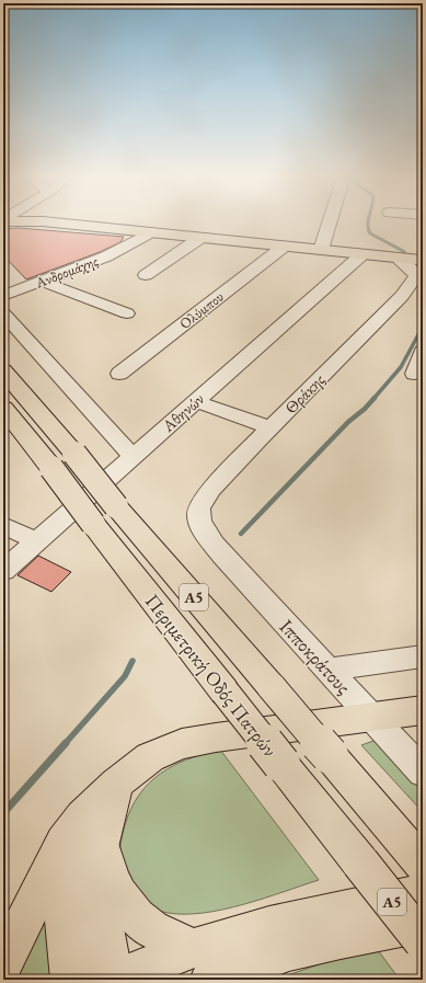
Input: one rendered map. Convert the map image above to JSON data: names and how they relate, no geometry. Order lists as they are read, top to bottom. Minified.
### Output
{"streets":{"main road":["Α5","Περιμετρική Οδός Πατρών"],"street":["Ανδρομάχης","Ολύμπου","Θράκης","Αθηνών","Ιπποκράτους"]},"crossings":[["Θράκης","Ιπποκράτους"]]}
